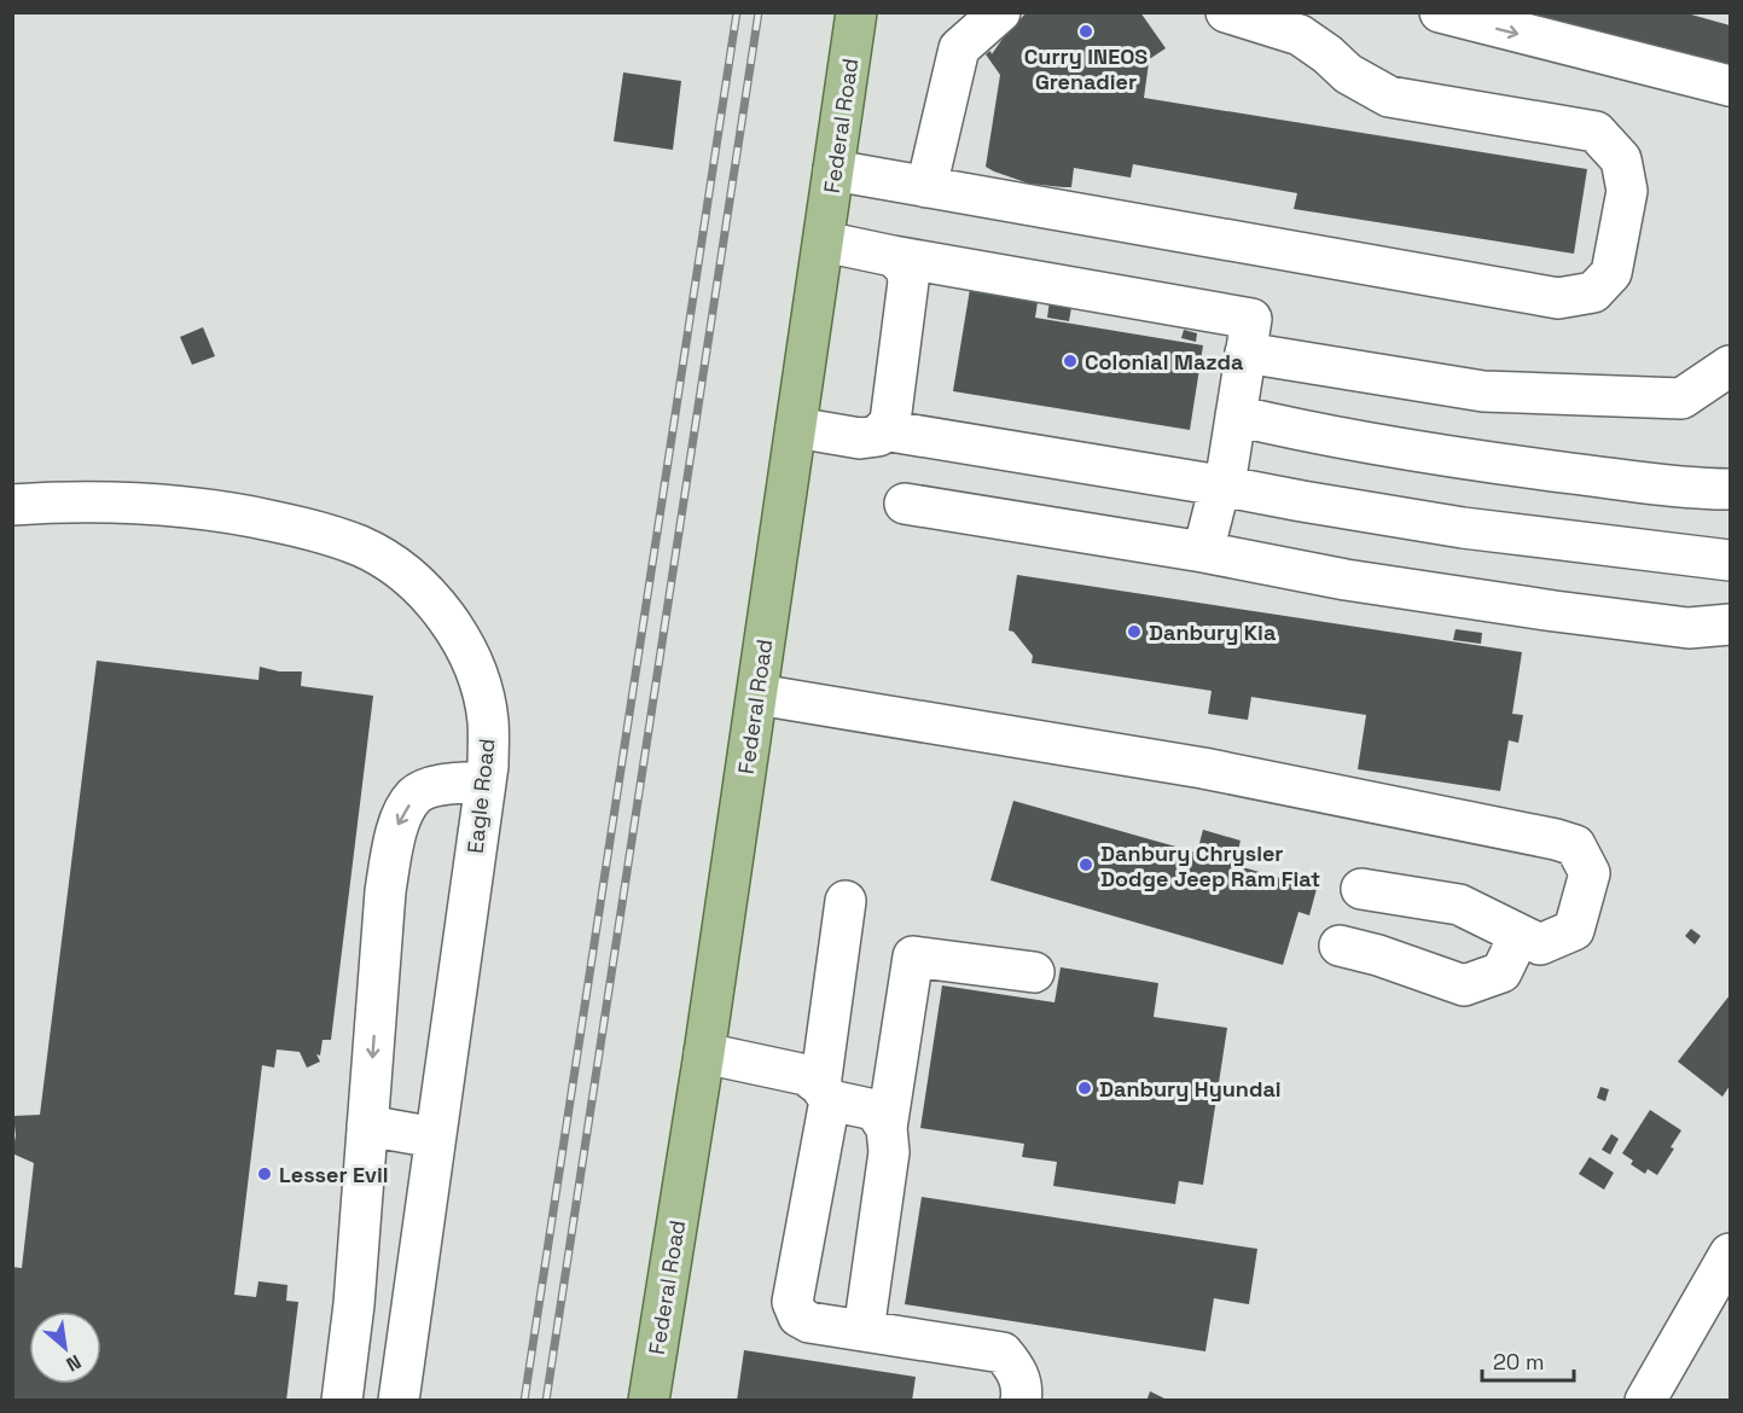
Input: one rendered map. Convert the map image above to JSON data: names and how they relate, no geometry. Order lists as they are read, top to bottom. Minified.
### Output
{"streets":{"main road":["Federal Road"],"street":["Eagle Road"]},"places":["Curry INEOS Grenadier","Colonial Mazda","Danbury Kia","Danbury Chrysler Dodge Jeep Ram Fiat","Danbury Hyundai","Lesser Evil"],"scale_bar":"20 m","north":"bottom right"}
